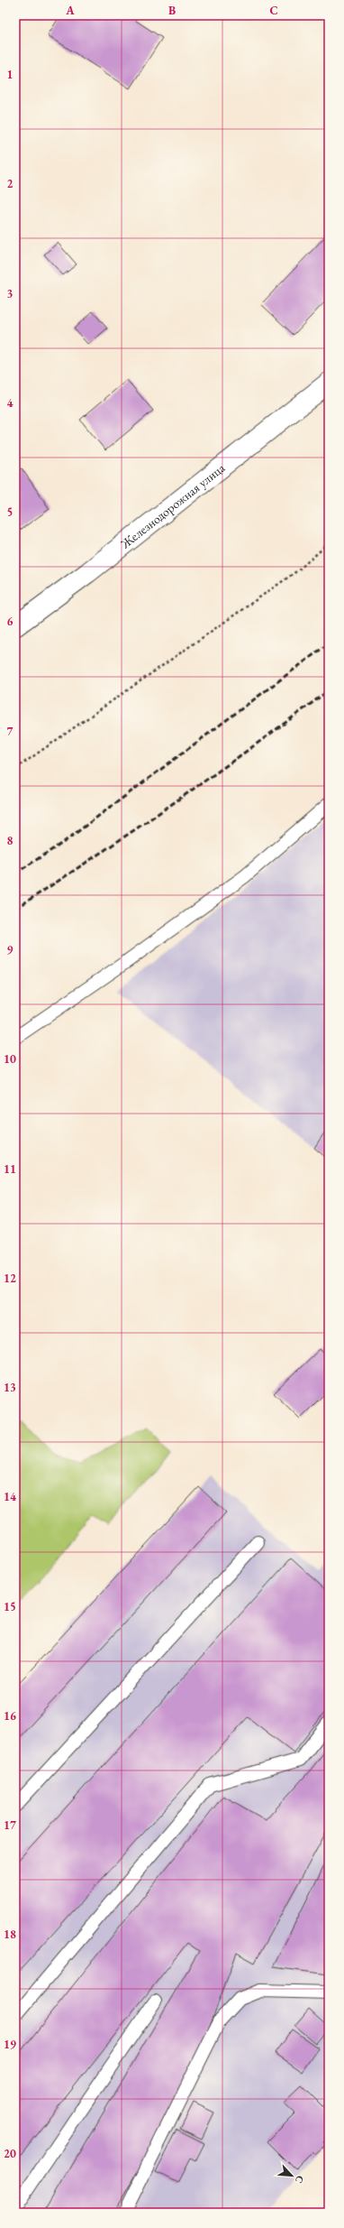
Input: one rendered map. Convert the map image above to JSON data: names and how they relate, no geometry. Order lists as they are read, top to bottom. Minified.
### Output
{"streets":{"street":["Железнодорожная улица"]},"north":"bottom right","grid":{"columns":["A","B","C"],"rows":["1","2","3","4","5","6","7","8","9","10","11","12","13","14","15","16","17","18","19","20"]}}
